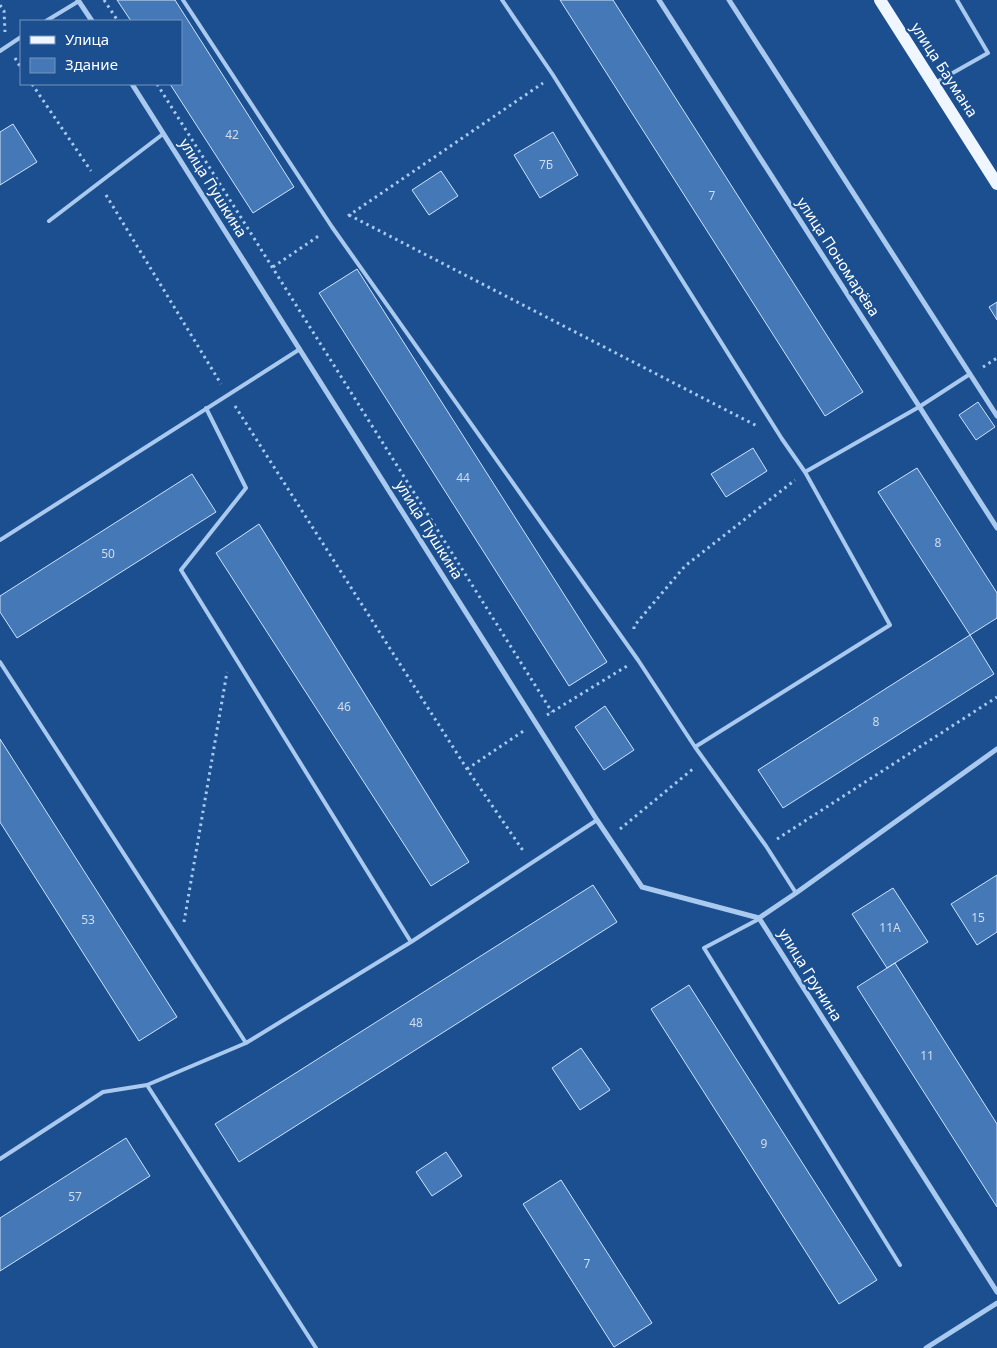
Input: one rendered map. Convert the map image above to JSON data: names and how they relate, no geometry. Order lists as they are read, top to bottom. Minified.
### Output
{"streets":{"main road":["улица Баумана"],"street":["улица Пушкина","улица Пономарёва","улица Грунина"]},"crossings":[["улица Пушкина","улица Грунина"]],"house_numbers":["42","7Б","7","44","8","50","46","8","15","53","11А","48","11","9","57","7"],"legend":["Улица","Здание"]}
